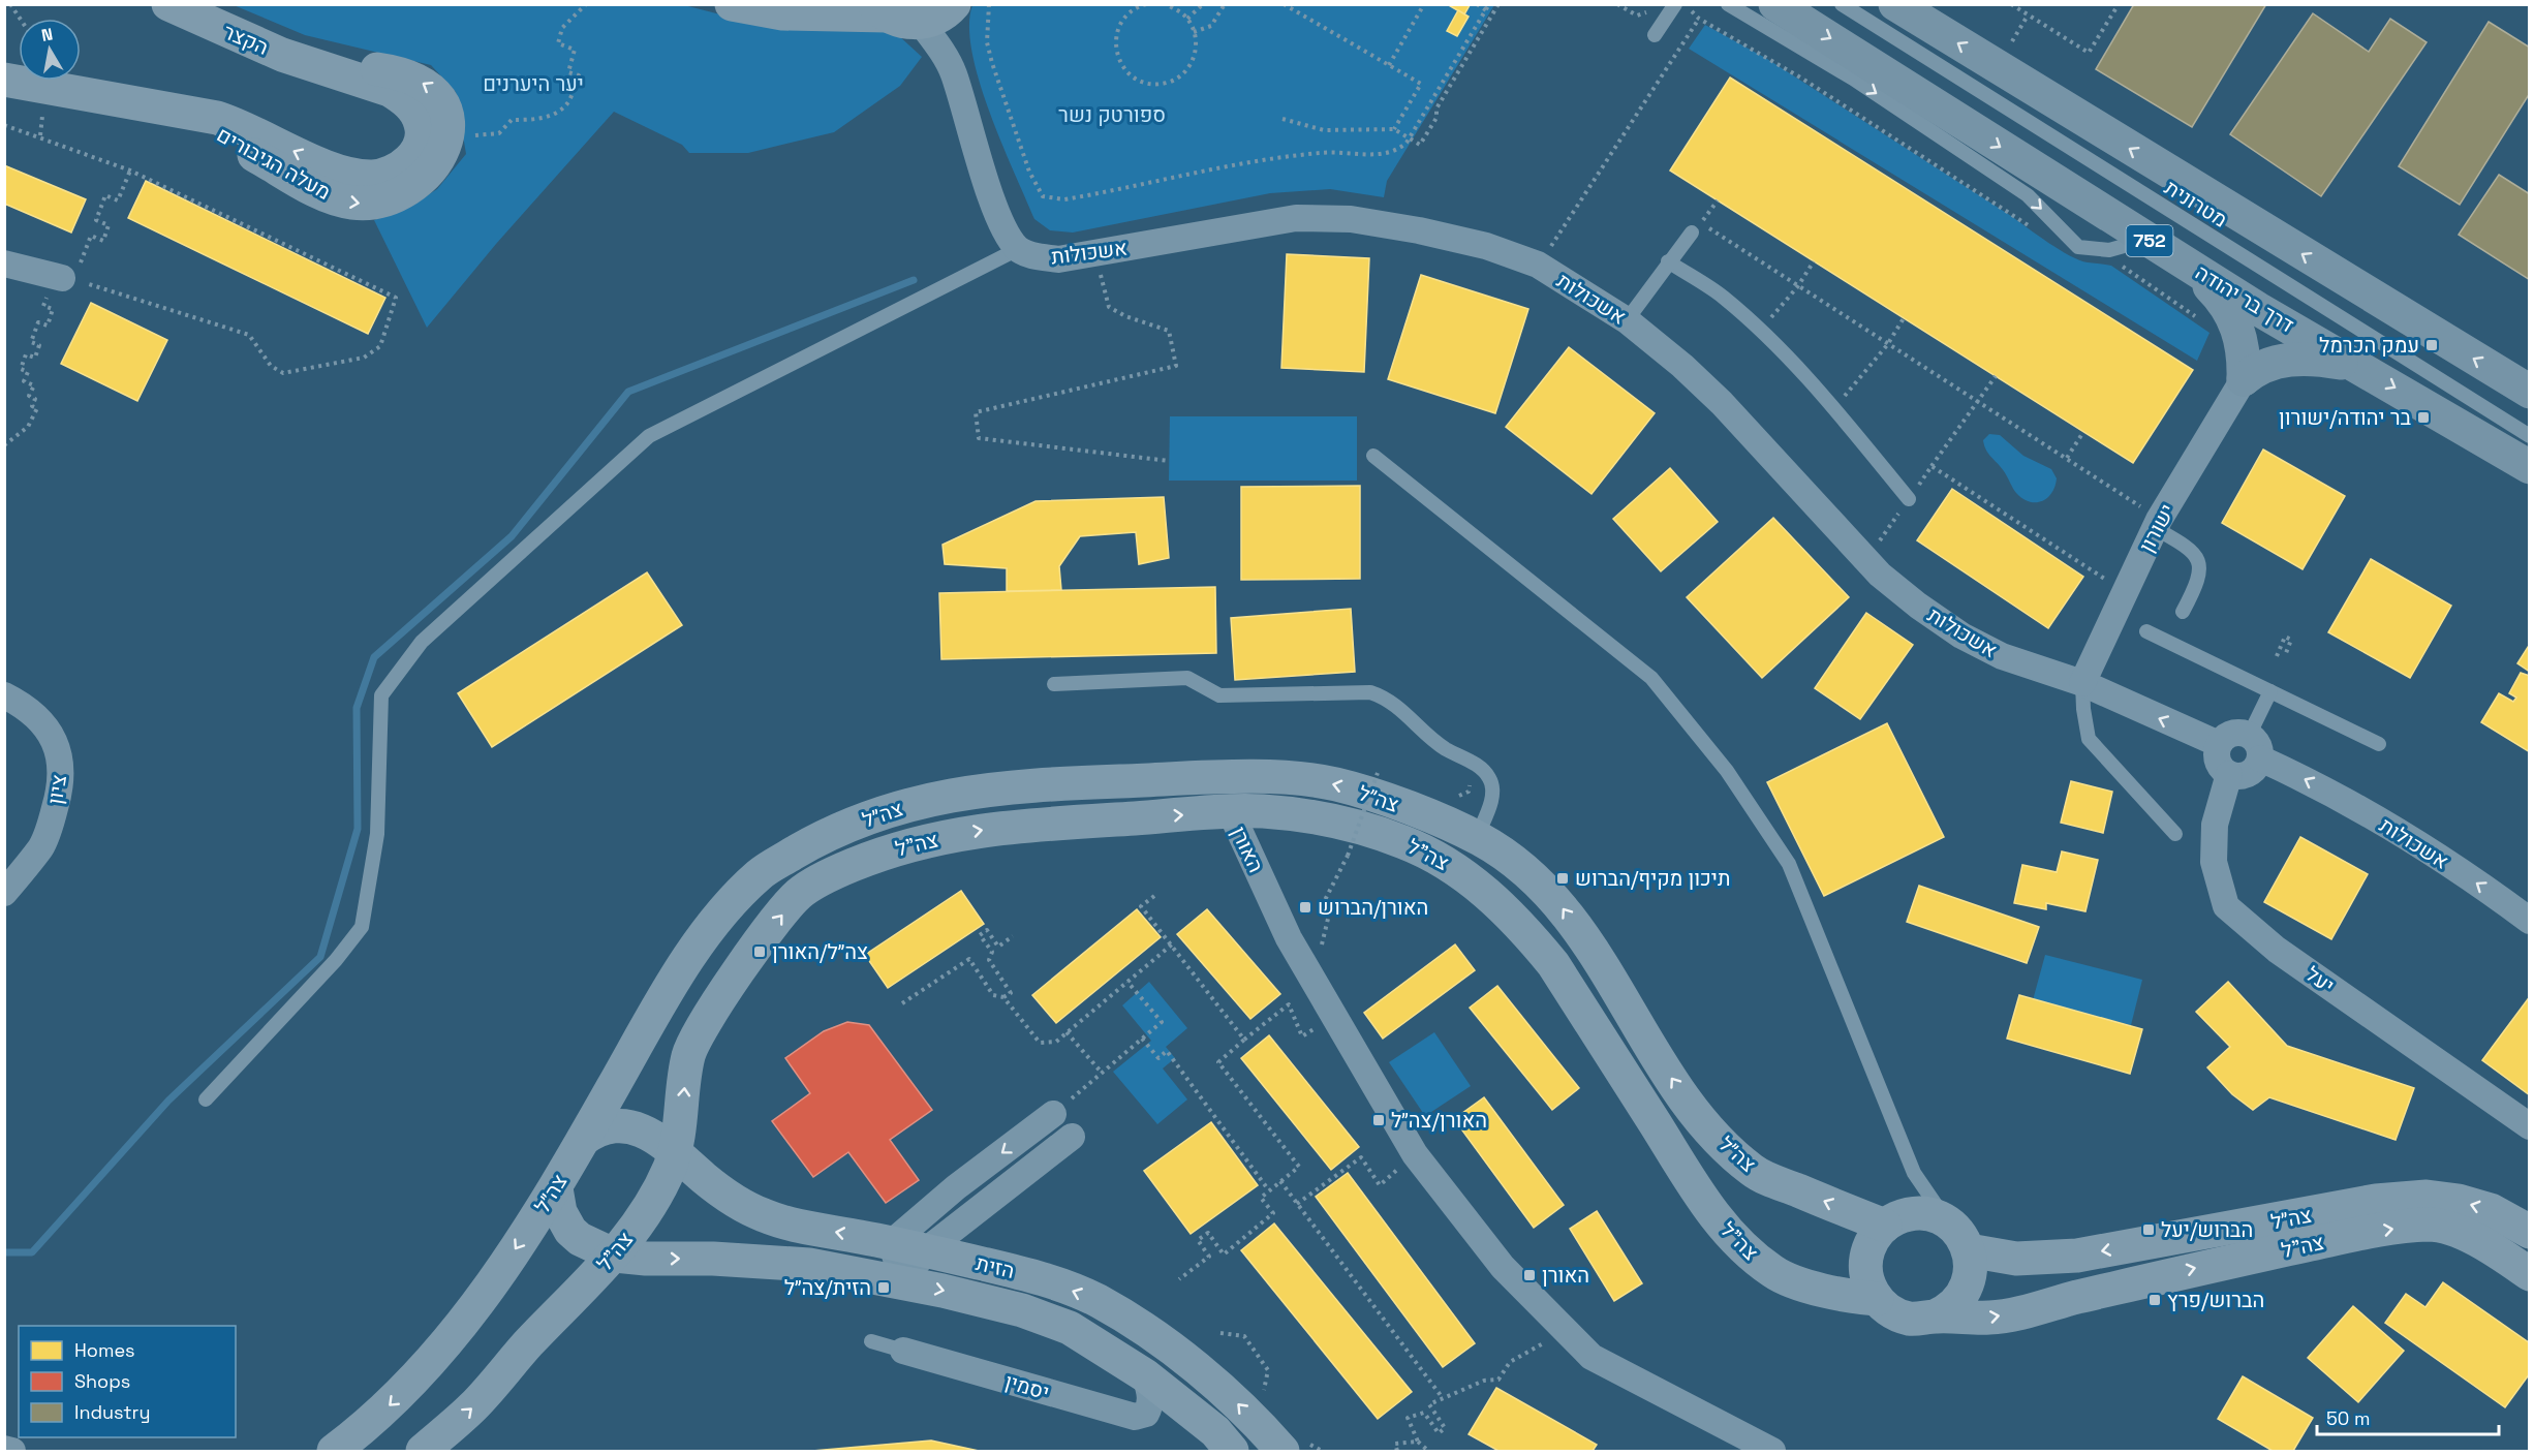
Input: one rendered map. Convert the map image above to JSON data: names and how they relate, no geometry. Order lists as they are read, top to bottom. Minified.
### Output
{"streets":{"main road":["הקצר","מעלה הגיבורים","752","דרך בר יהודה","צה״ל","צה\"ל","הזית"],"street":["אשכולות","ישורון","ציון","האורן","יעל","יסמין"],"lane":["מטרונית"]},"crossings":[["הקצר","מעלה הגיבורים"],["אשכולות","ישורון"],["אשכולות","יעל"],["צה״ל","צה\"ל"],["צה״ל","הזית"],["צה\"ל","האורן"],["צה\"ל","הזית"],["הזית","יסמין"]],"one_way":["צה״ל","צה\"ל"],"parks":["יער היערנים","ספורטק נשר"],"places":{"transit":["עמק הכרמל","בר יהודה/ישורון","תיכון מקיף/הברוש","האורן/הברוש","צה״ל/האורן","האורן/צה״ל","הברוש/יעל","האורן","הזית/צה״ל","הברוש/פרץ"]},"legend":["Homes","Shops","Industry"],"scale_bar":"50 m","north":"top"}
